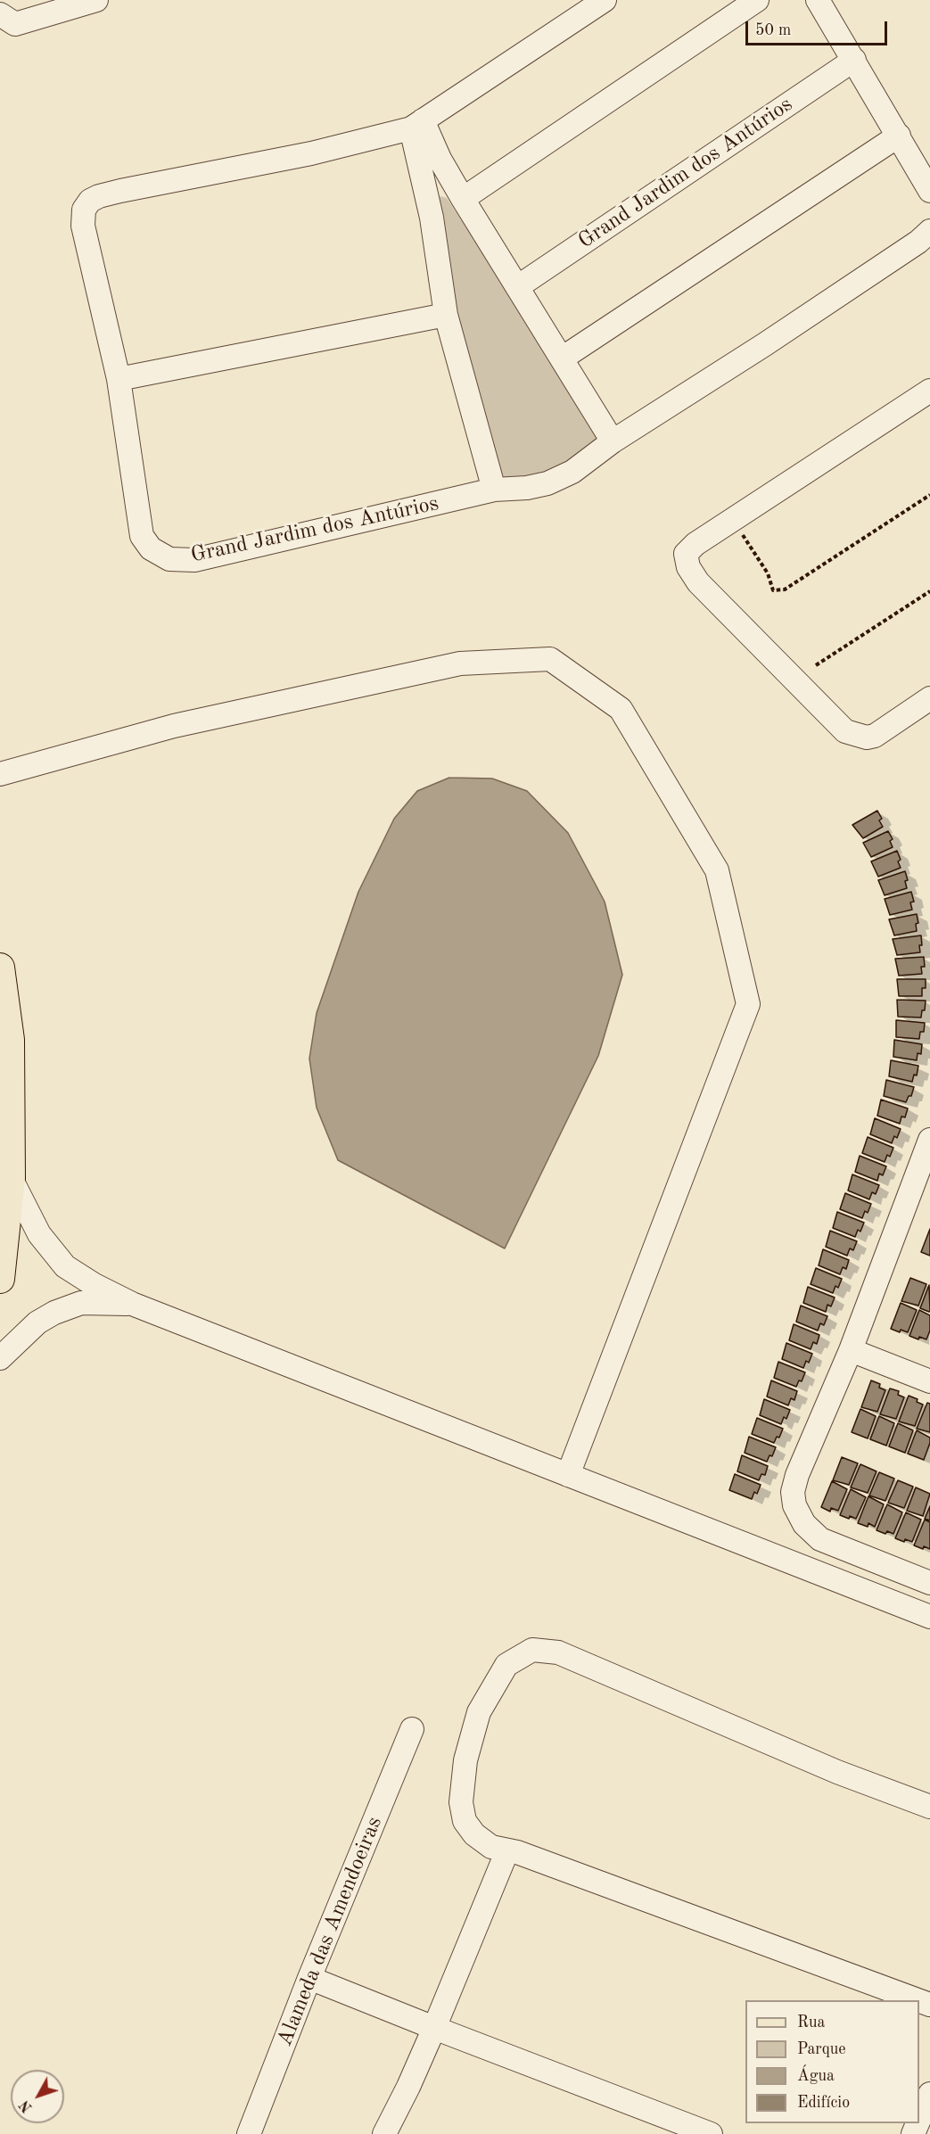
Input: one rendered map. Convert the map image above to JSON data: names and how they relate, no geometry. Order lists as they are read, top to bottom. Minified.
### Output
{"streets":{"street":["Grand Jardim dos Antúrios","Alameda das Amendoeiras"]},"legend":["Rua","Parque","Água","Edifício"],"scale_bar":"50 m","north":"bottom left"}
